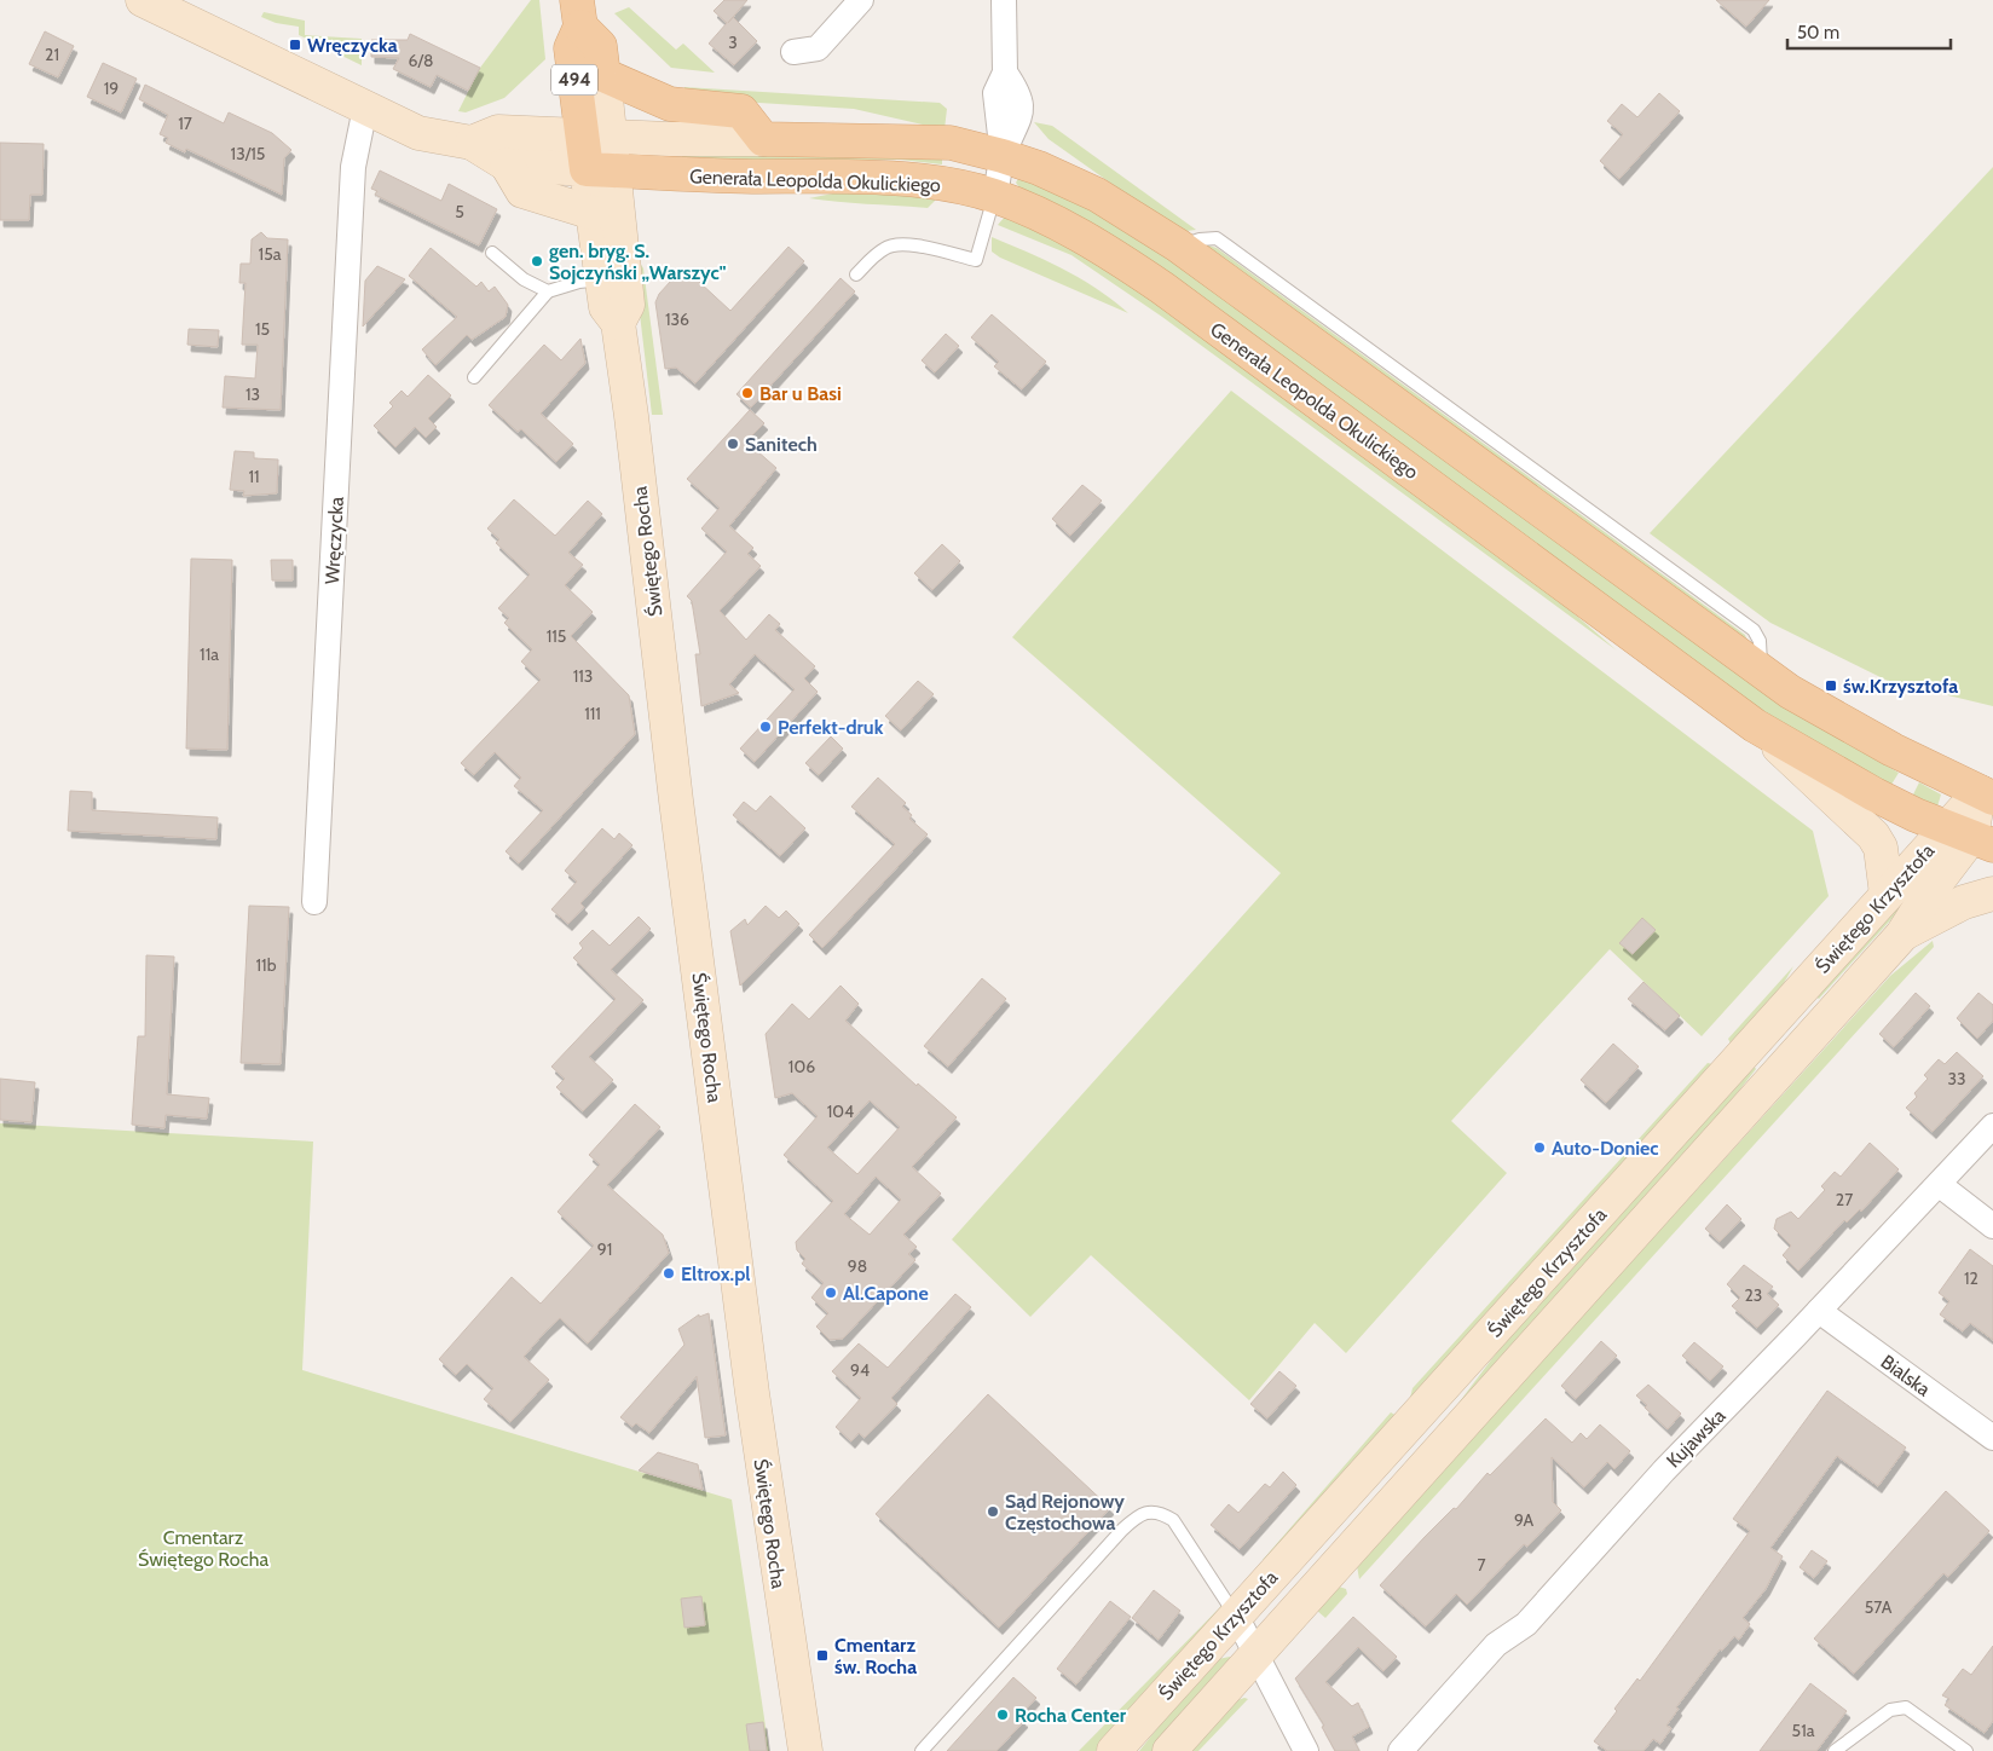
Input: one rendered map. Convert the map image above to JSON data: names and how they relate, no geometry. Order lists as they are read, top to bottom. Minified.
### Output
{"streets":{"main road":["494","Generała Leopolda Okulickiego","Świętego Rocha","Świętego Krzysztofa"],"street":["Wręczycka","Bialska","Kujawska"]},"crossings":[["Generała Leopolda Okulickiego","Świętego Rocha"],["Generała Leopolda Okulickiego","Świętego Krzysztofa"],["Bialska","Kujawska"]],"parks":["Cmentarz Świętego Rocha"],"places":{"transit":["Wręczycka","św.Krzysztofa","Cmentarz św. Rocha"],"other":["gen. bryg. S. Sojczyński „Warszyc\"","Bar u Basi","Sanitech","Perfekt-druk","Auto-Doniec","Eltrox.pl","Al.Capone","Sąd Rejonowy Częstochowa","Rocha Center"]},"house_numbers":["3","21","6/8","19","17","13/15","5","15a","136","15","13","11","115","11a","113","111","11b","106","33","104","27","91","98","12","23","94","9A","7","57A","51a"],"scale_bar":"50 m"}
